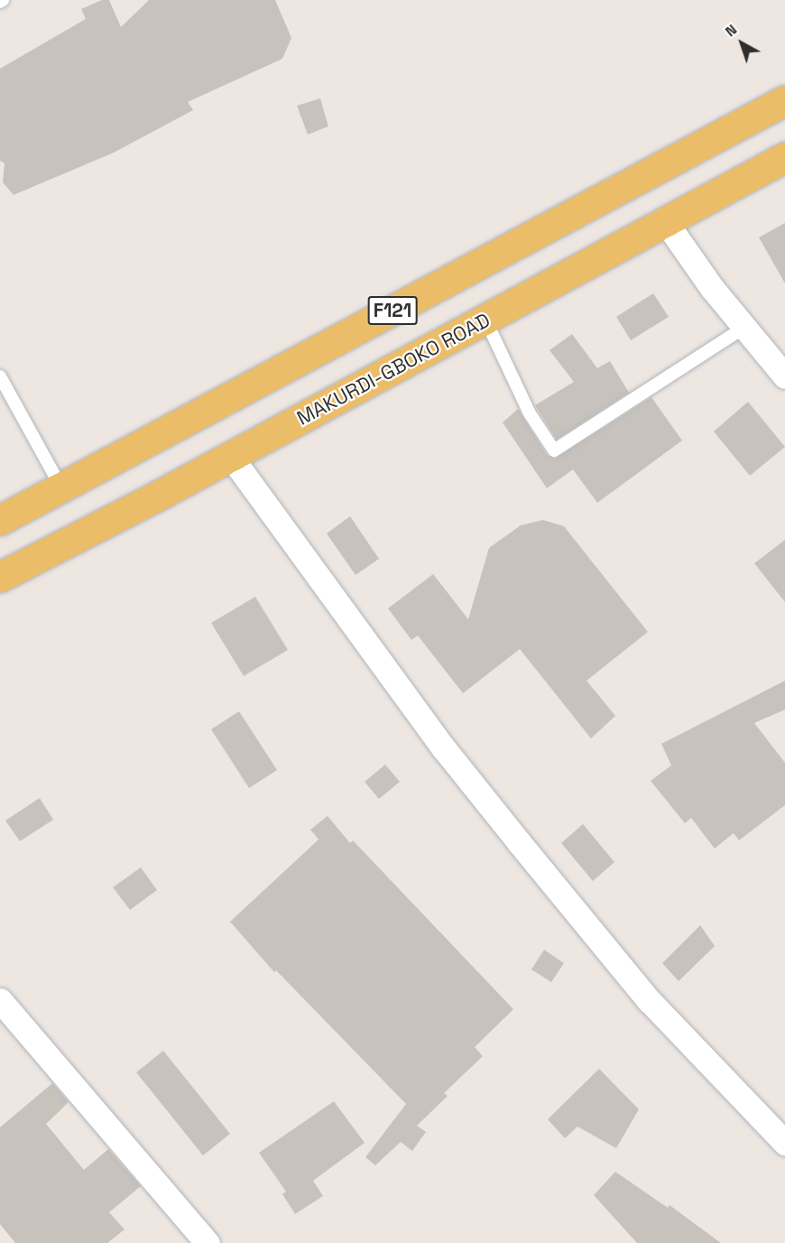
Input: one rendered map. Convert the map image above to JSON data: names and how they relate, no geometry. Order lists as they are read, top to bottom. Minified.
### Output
{"streets":{"main road":["F121","MAKURDI-GBOKO ROAD"]},"north":"top left"}
